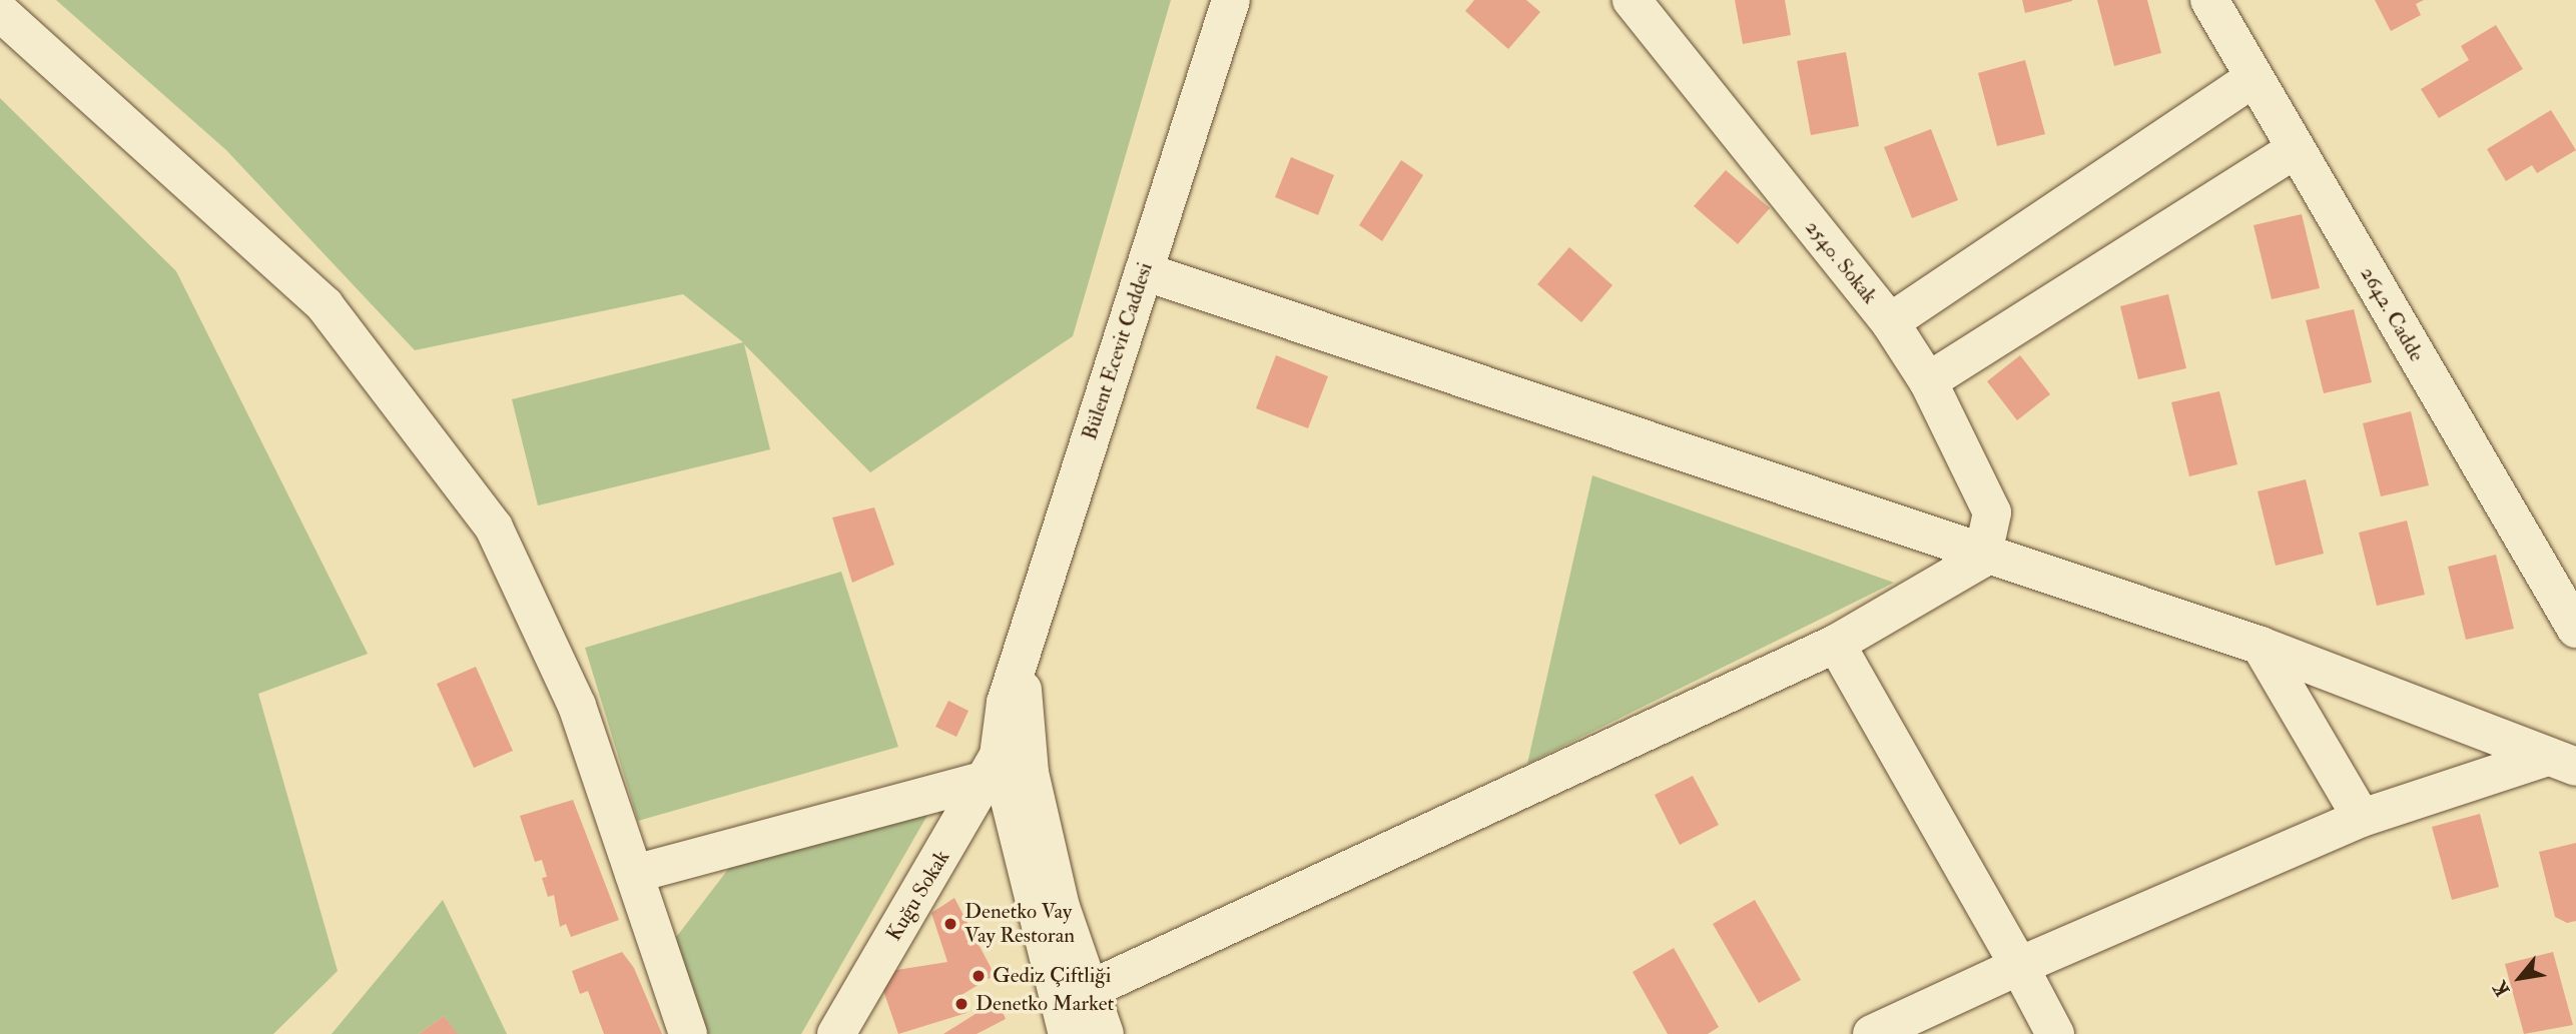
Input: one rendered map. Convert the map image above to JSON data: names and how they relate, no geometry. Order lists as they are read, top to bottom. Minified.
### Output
{"streets":{"street":["2540. Sokak","2642. Cadde","Bülent Ecevit Caddesi","Kuğu Sokak"]},"crossings":[["Bülent Ecevit Caddesi","Kuğu Sokak"]],"places":["Denetko Vay Vay Restoran","Gediz Çiftliği","Denetko Market"],"north":"bottom left"}
